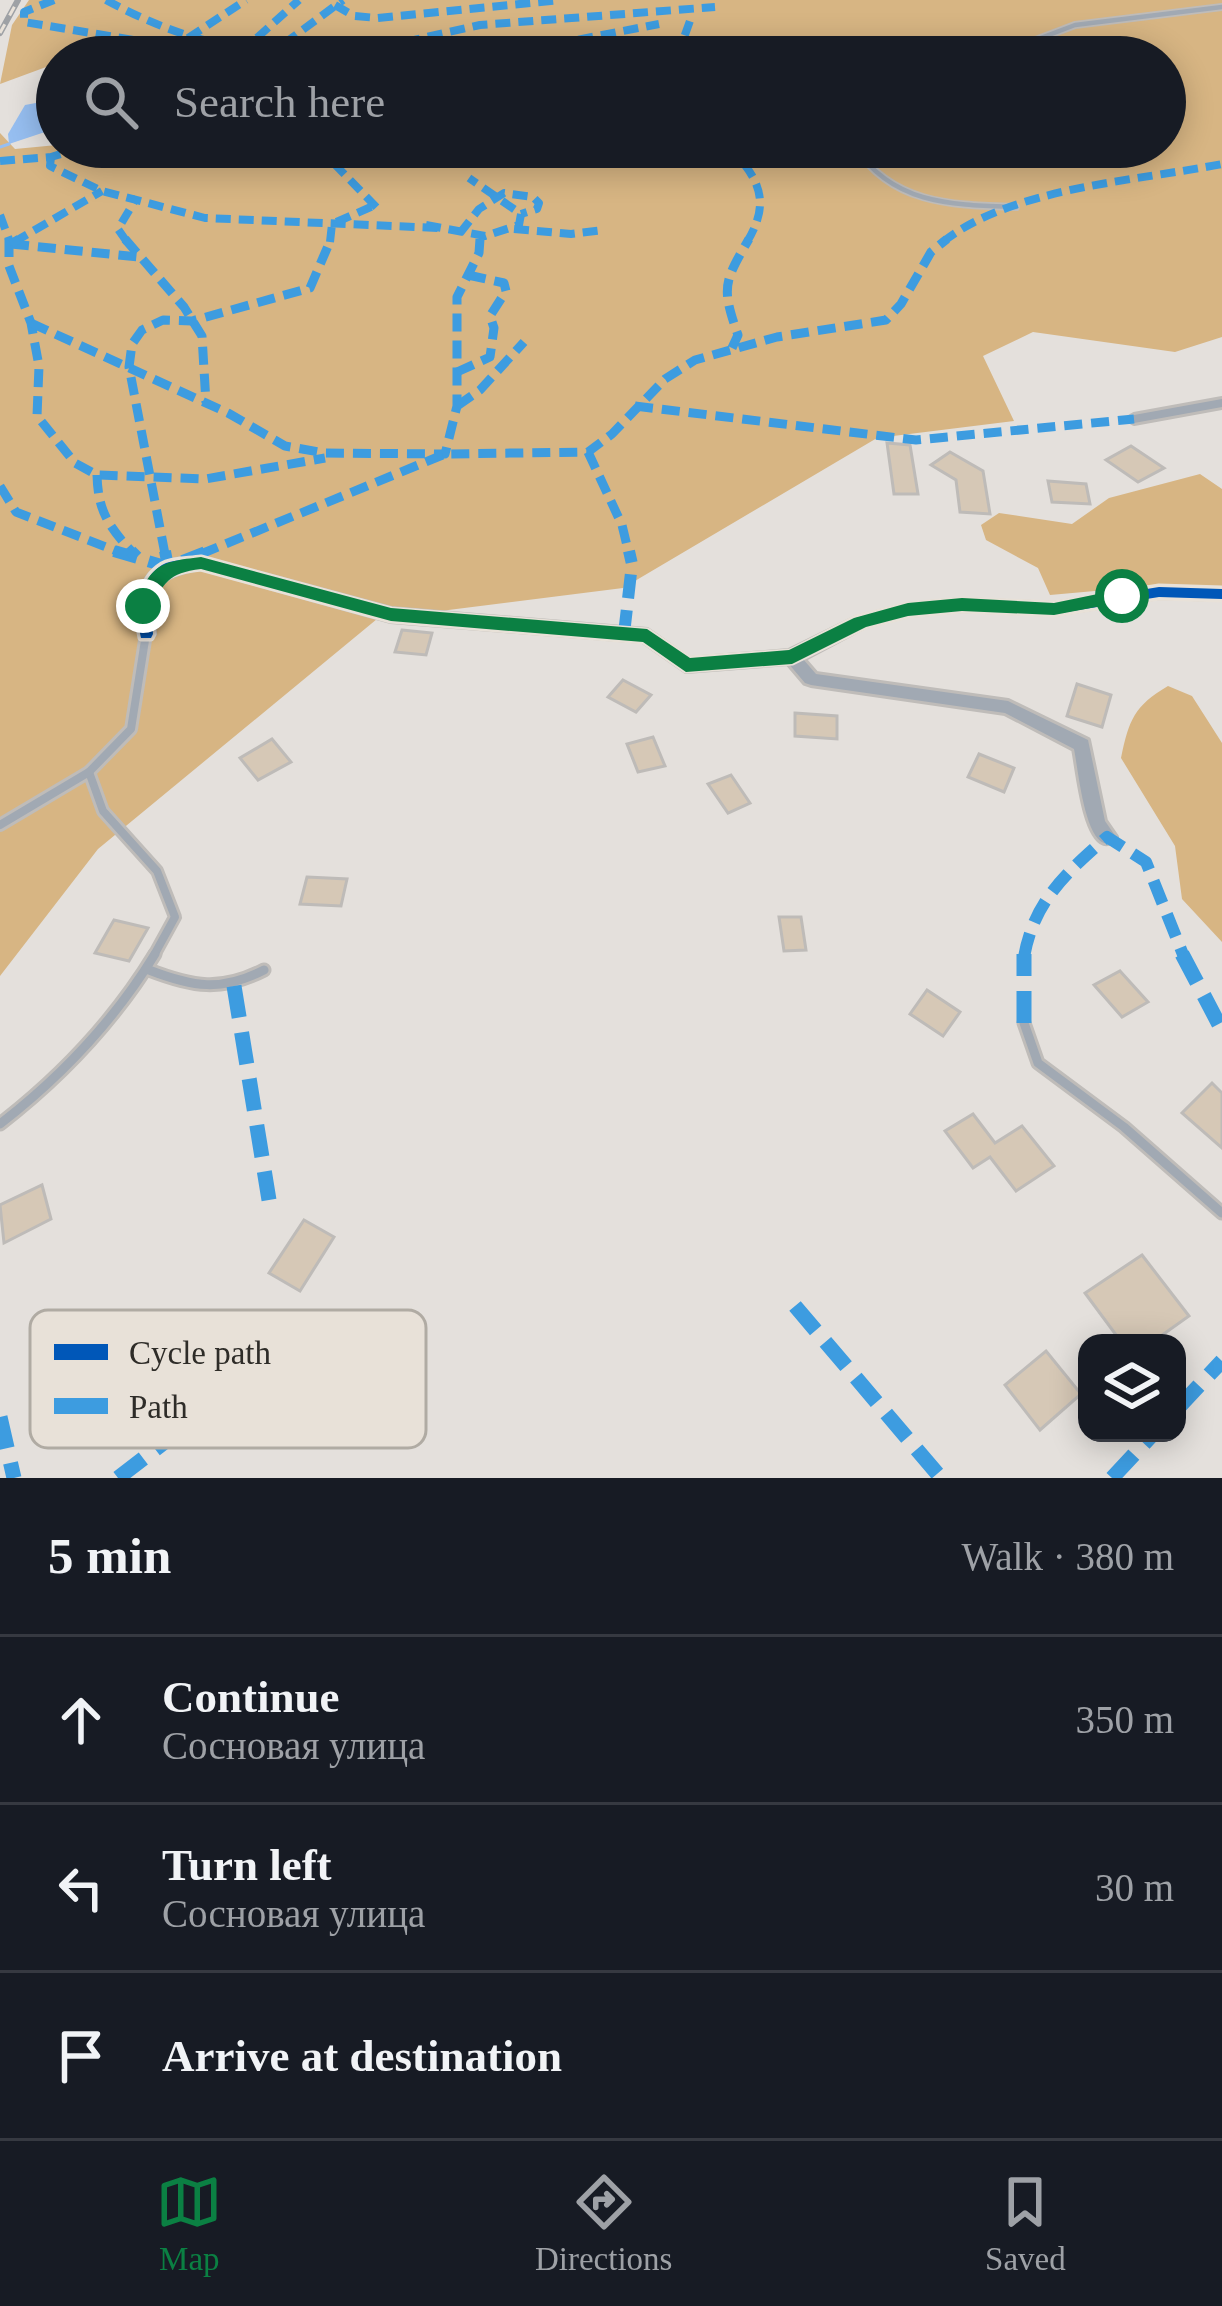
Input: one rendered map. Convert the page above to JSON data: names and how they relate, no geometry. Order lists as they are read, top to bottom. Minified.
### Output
{"legend":["Cycle path","Path"],"page":{"search":"Search here","heading":["5 min","Walk · 380 m"],"list":[["Continue","Сосновая улица","350 m"],["Turn left","Сосновая улица","30 m"],"Arrive at destination"],"nav":["Map","Directions","Saved"]}}
